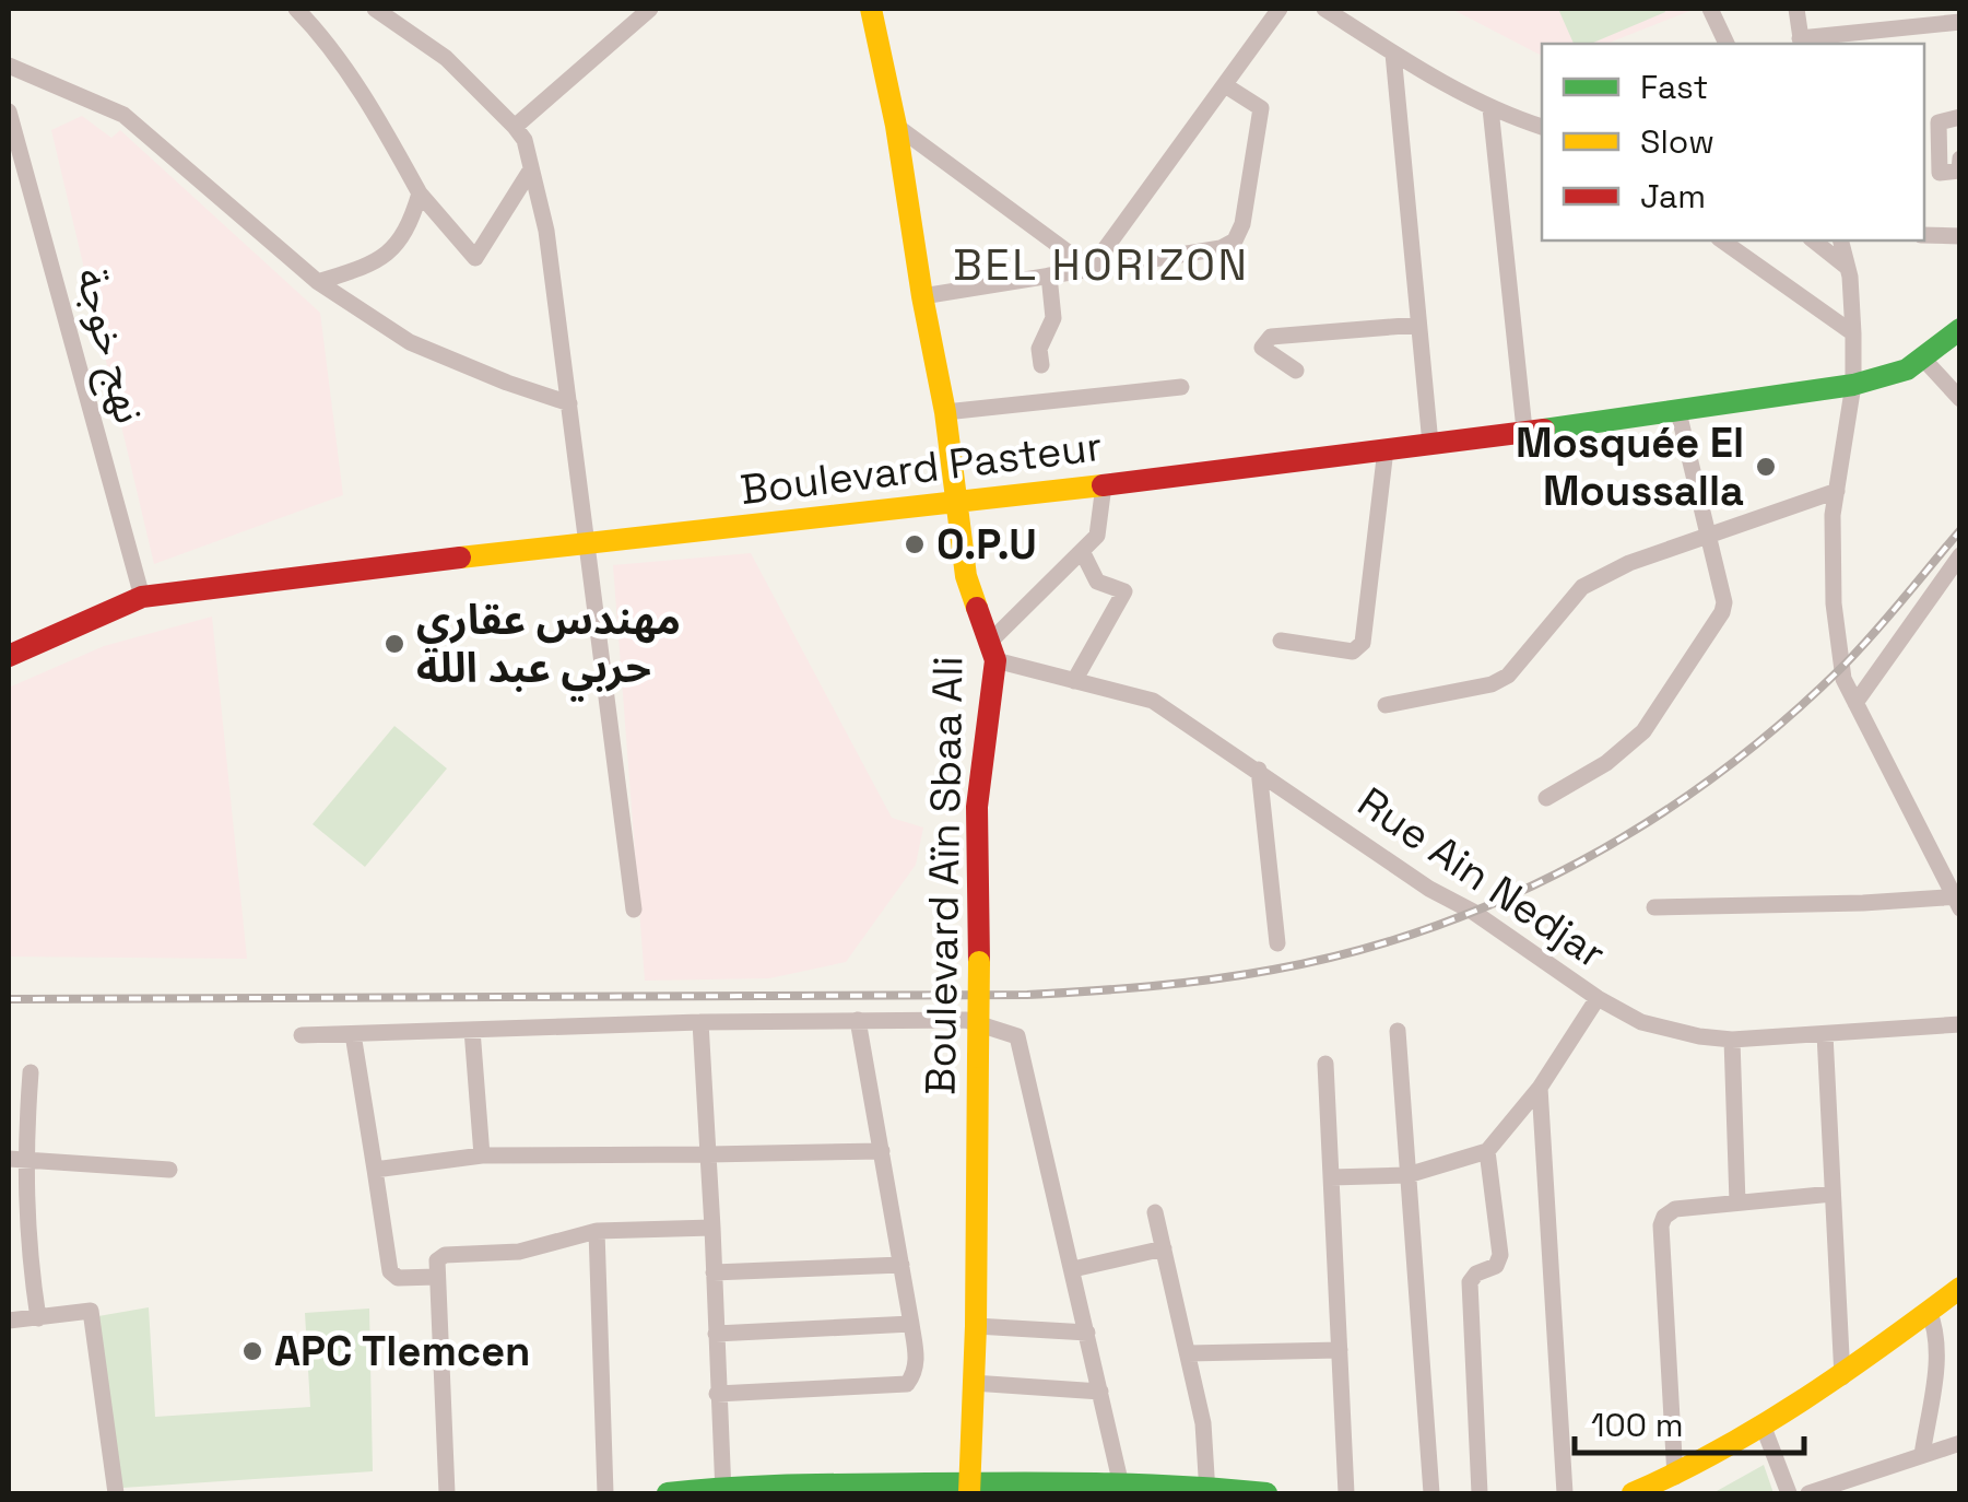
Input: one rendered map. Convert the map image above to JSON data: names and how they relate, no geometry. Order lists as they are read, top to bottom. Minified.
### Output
{"streets":{"main road":["Boulevard Pasteur","Boulevard Aïn Sbaa Ali"],"street":["نهج خوجة","Rue Ain Nedjar"]},"crossings":[["نهج خوجة","Boulevard Pasteur"],["Boulevard Pasteur","Boulevard Aïn Sbaa Ali"],["Boulevard Aïn Sbaa Ali","Rue Ain Nedjar"]],"districts":["BEL HORIZON"],"places":["Mosquée El Moussalla","O.P.U","مهندس عقاري حربي عبد الله","APC Tlemcen"],"legend":["Fast","Slow","Jam"],"scale_bar":"100 m"}
